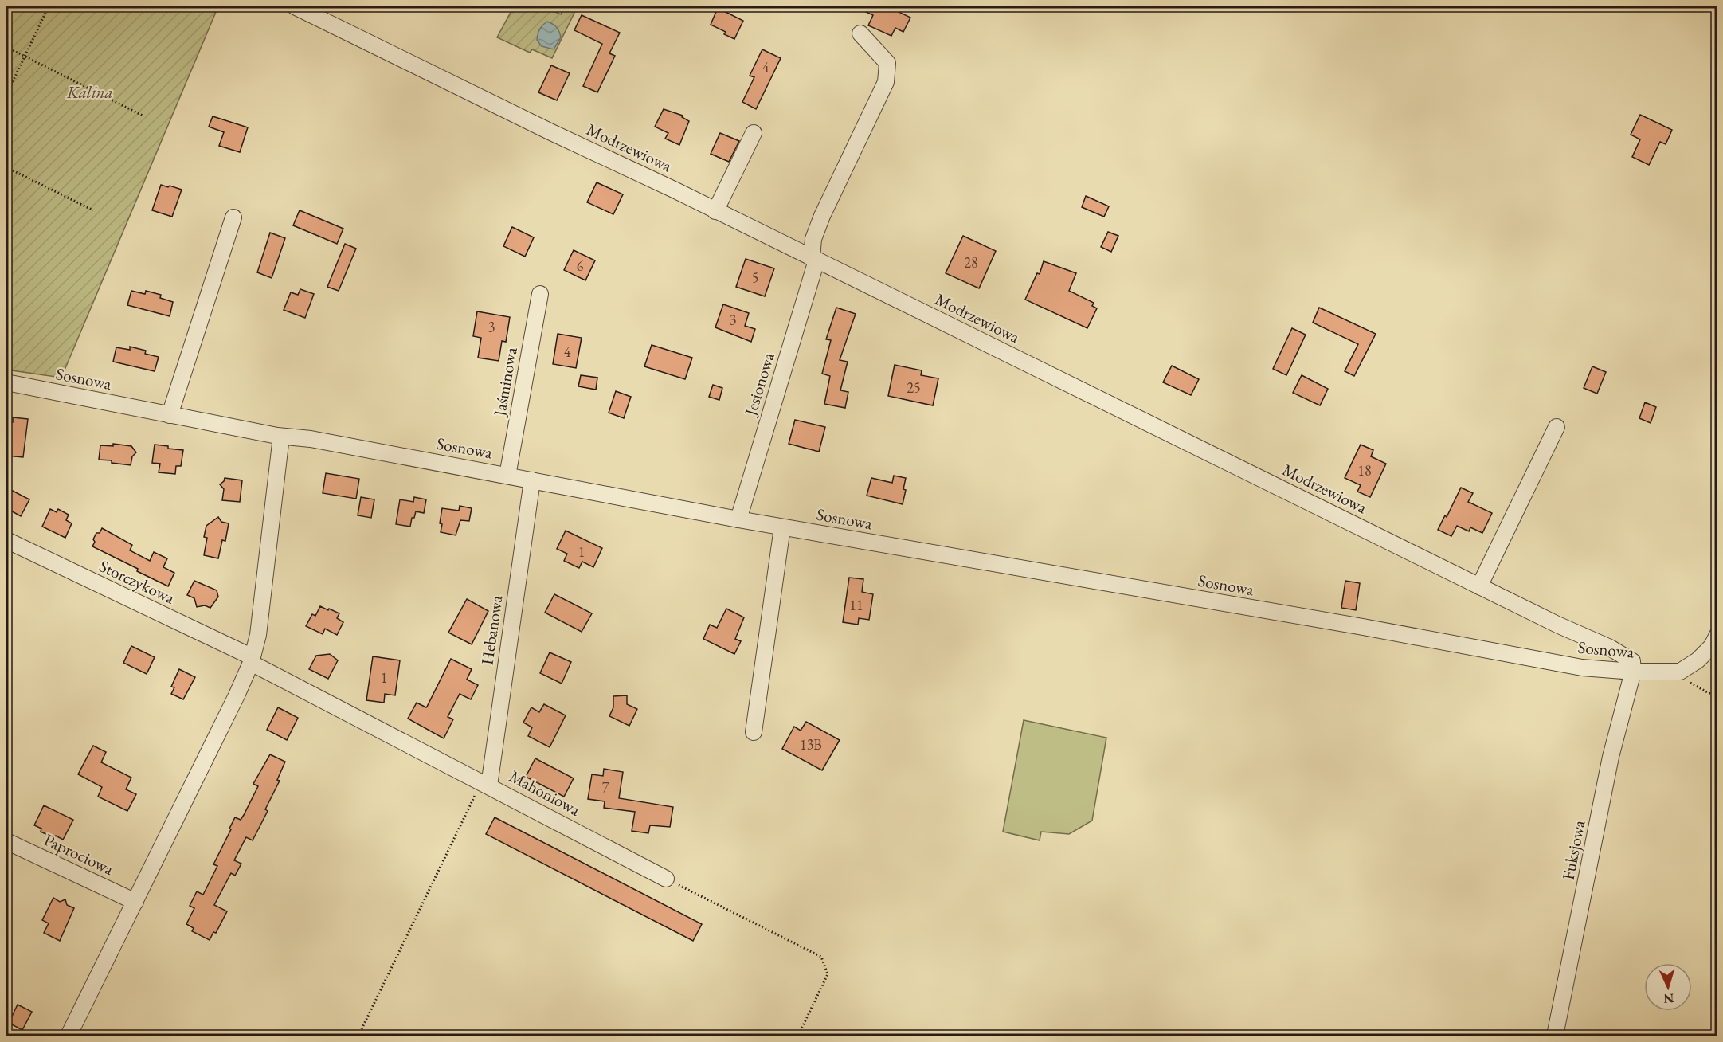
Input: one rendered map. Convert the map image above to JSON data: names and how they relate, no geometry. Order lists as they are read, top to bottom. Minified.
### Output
{"streets":{"street":["Modrzewiowa","Sosnowa","Jaśminowa","Jesionowa","Storczykowa","Hebanowa","Mahoniowa","Fuksjowa","Paprociowa"]},"crossings":[["Modrzewiowa","Sosnowa"],["Modrzewiowa","Jesionowa"],["Modrzewiowa","Fuksjowa"],["Sosnowa","Jaśminowa"],["Sosnowa","Jesionowa"],["Sosnowa","Hebanowa"],["Sosnowa","Fuksjowa"],["Storczykowa","Mahoniowa"],["Hebanowa","Mahoniowa"]],"parks":["Kalina"],"house_numbers":["4","28","6","5","3","3","4","25","18","1","11","1","13B","7"],"north":"bottom"}
